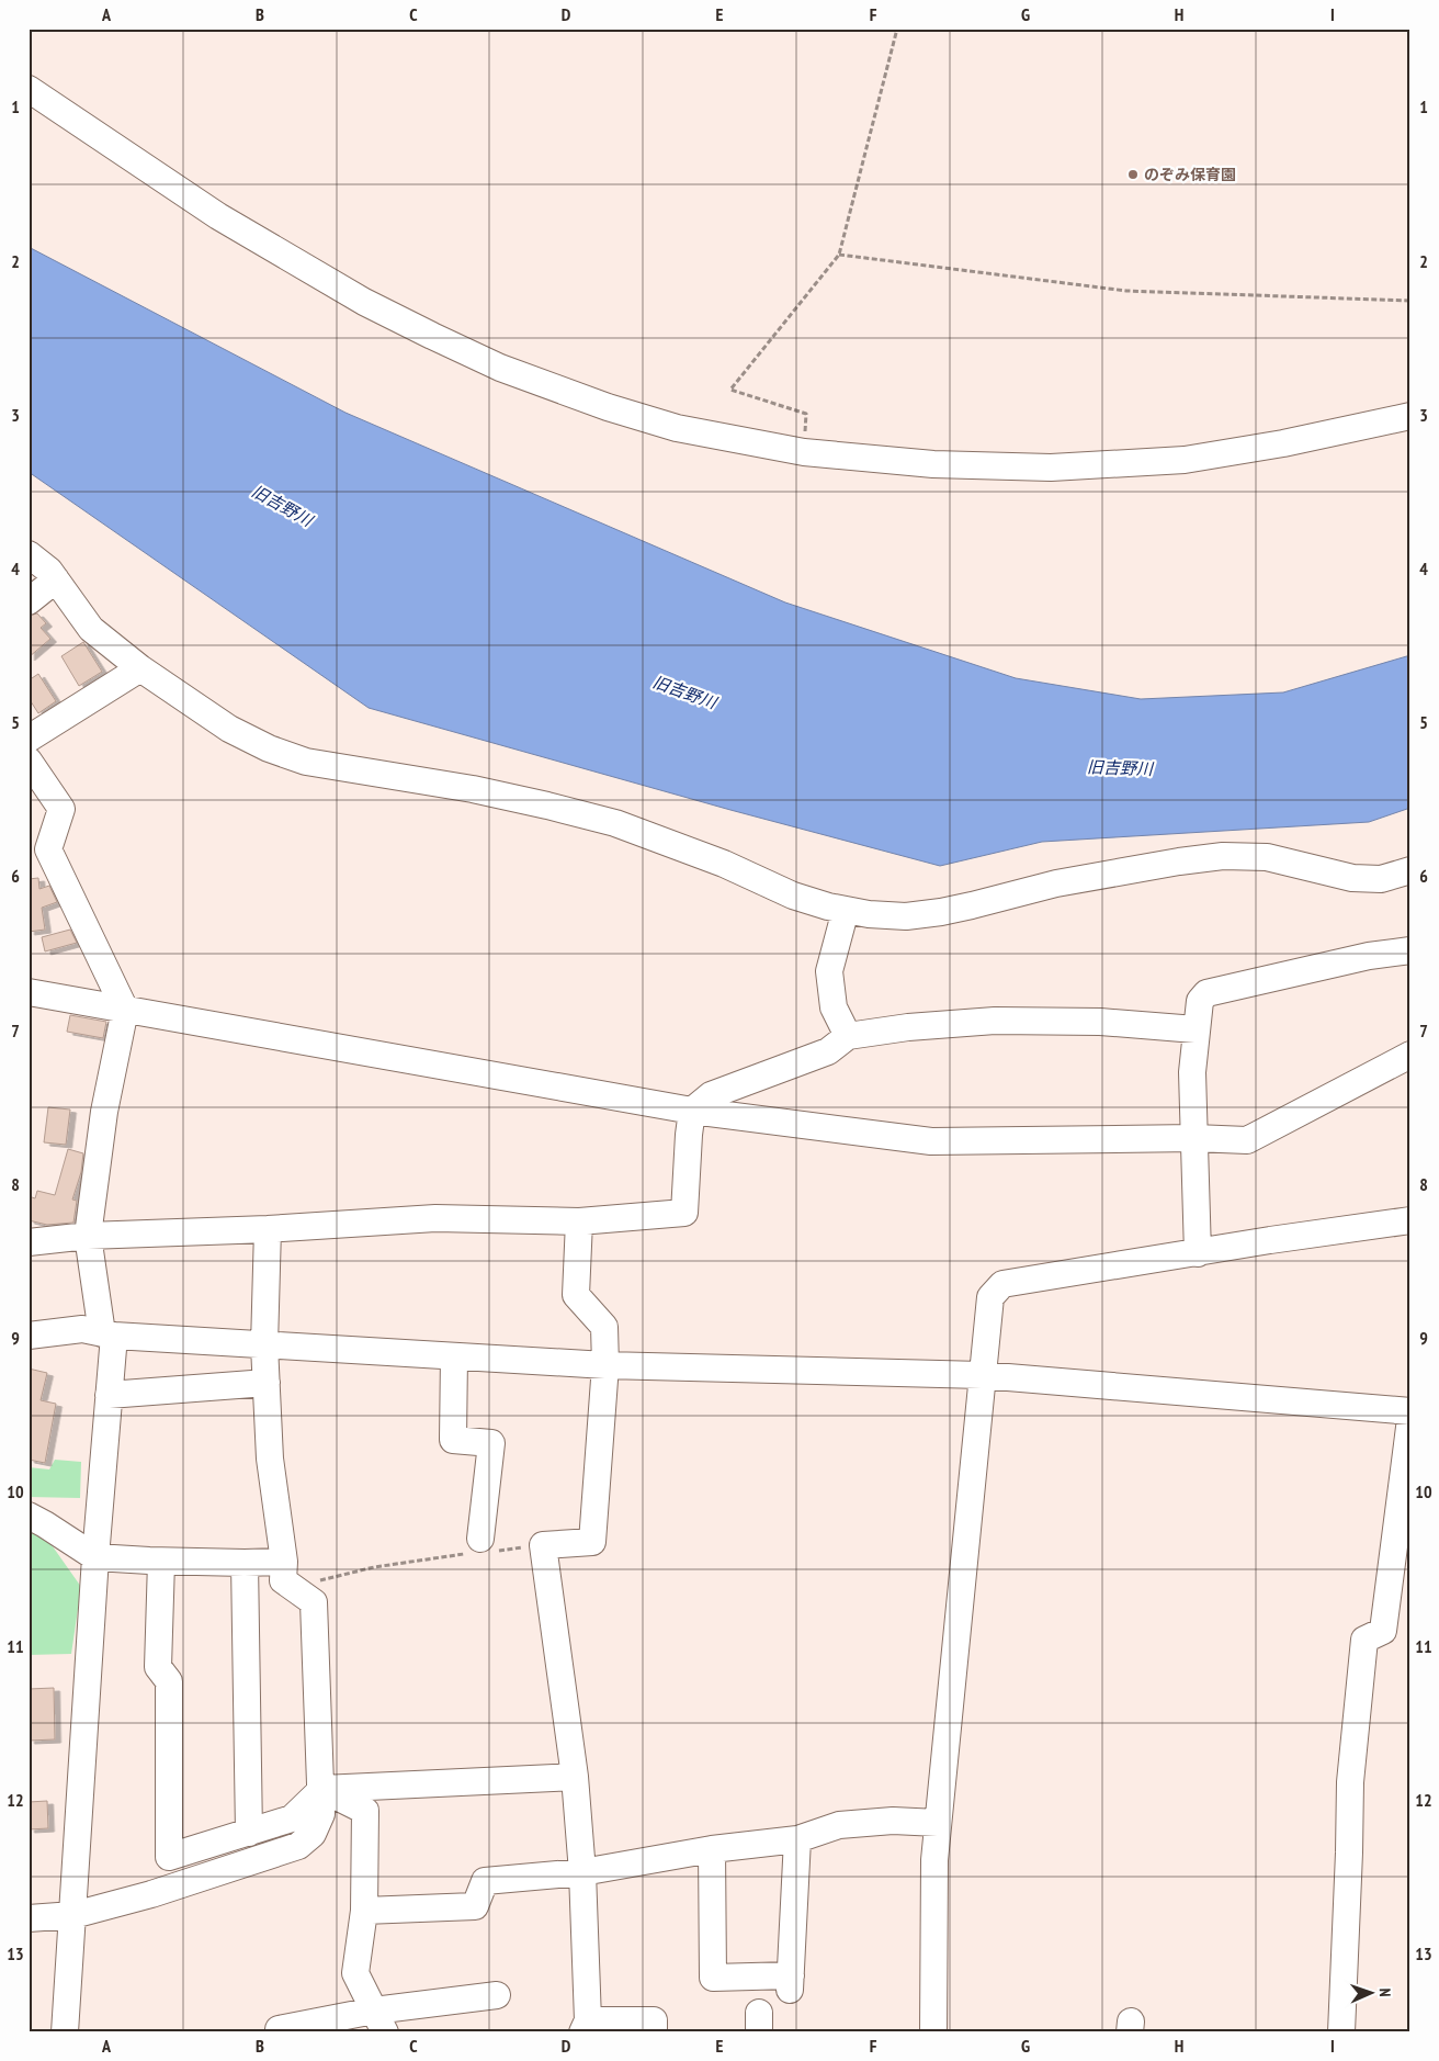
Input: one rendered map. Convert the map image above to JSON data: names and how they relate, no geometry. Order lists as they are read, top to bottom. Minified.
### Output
{"water":["旧吉野川"],"places":["のぞみ保育園"],"north":"right","grid":{"columns":["A","B","C","D","E","F","G","H","I"],"rows":["1","2","3","4","5","6","7","8","9","10","11","12","13"]}}
